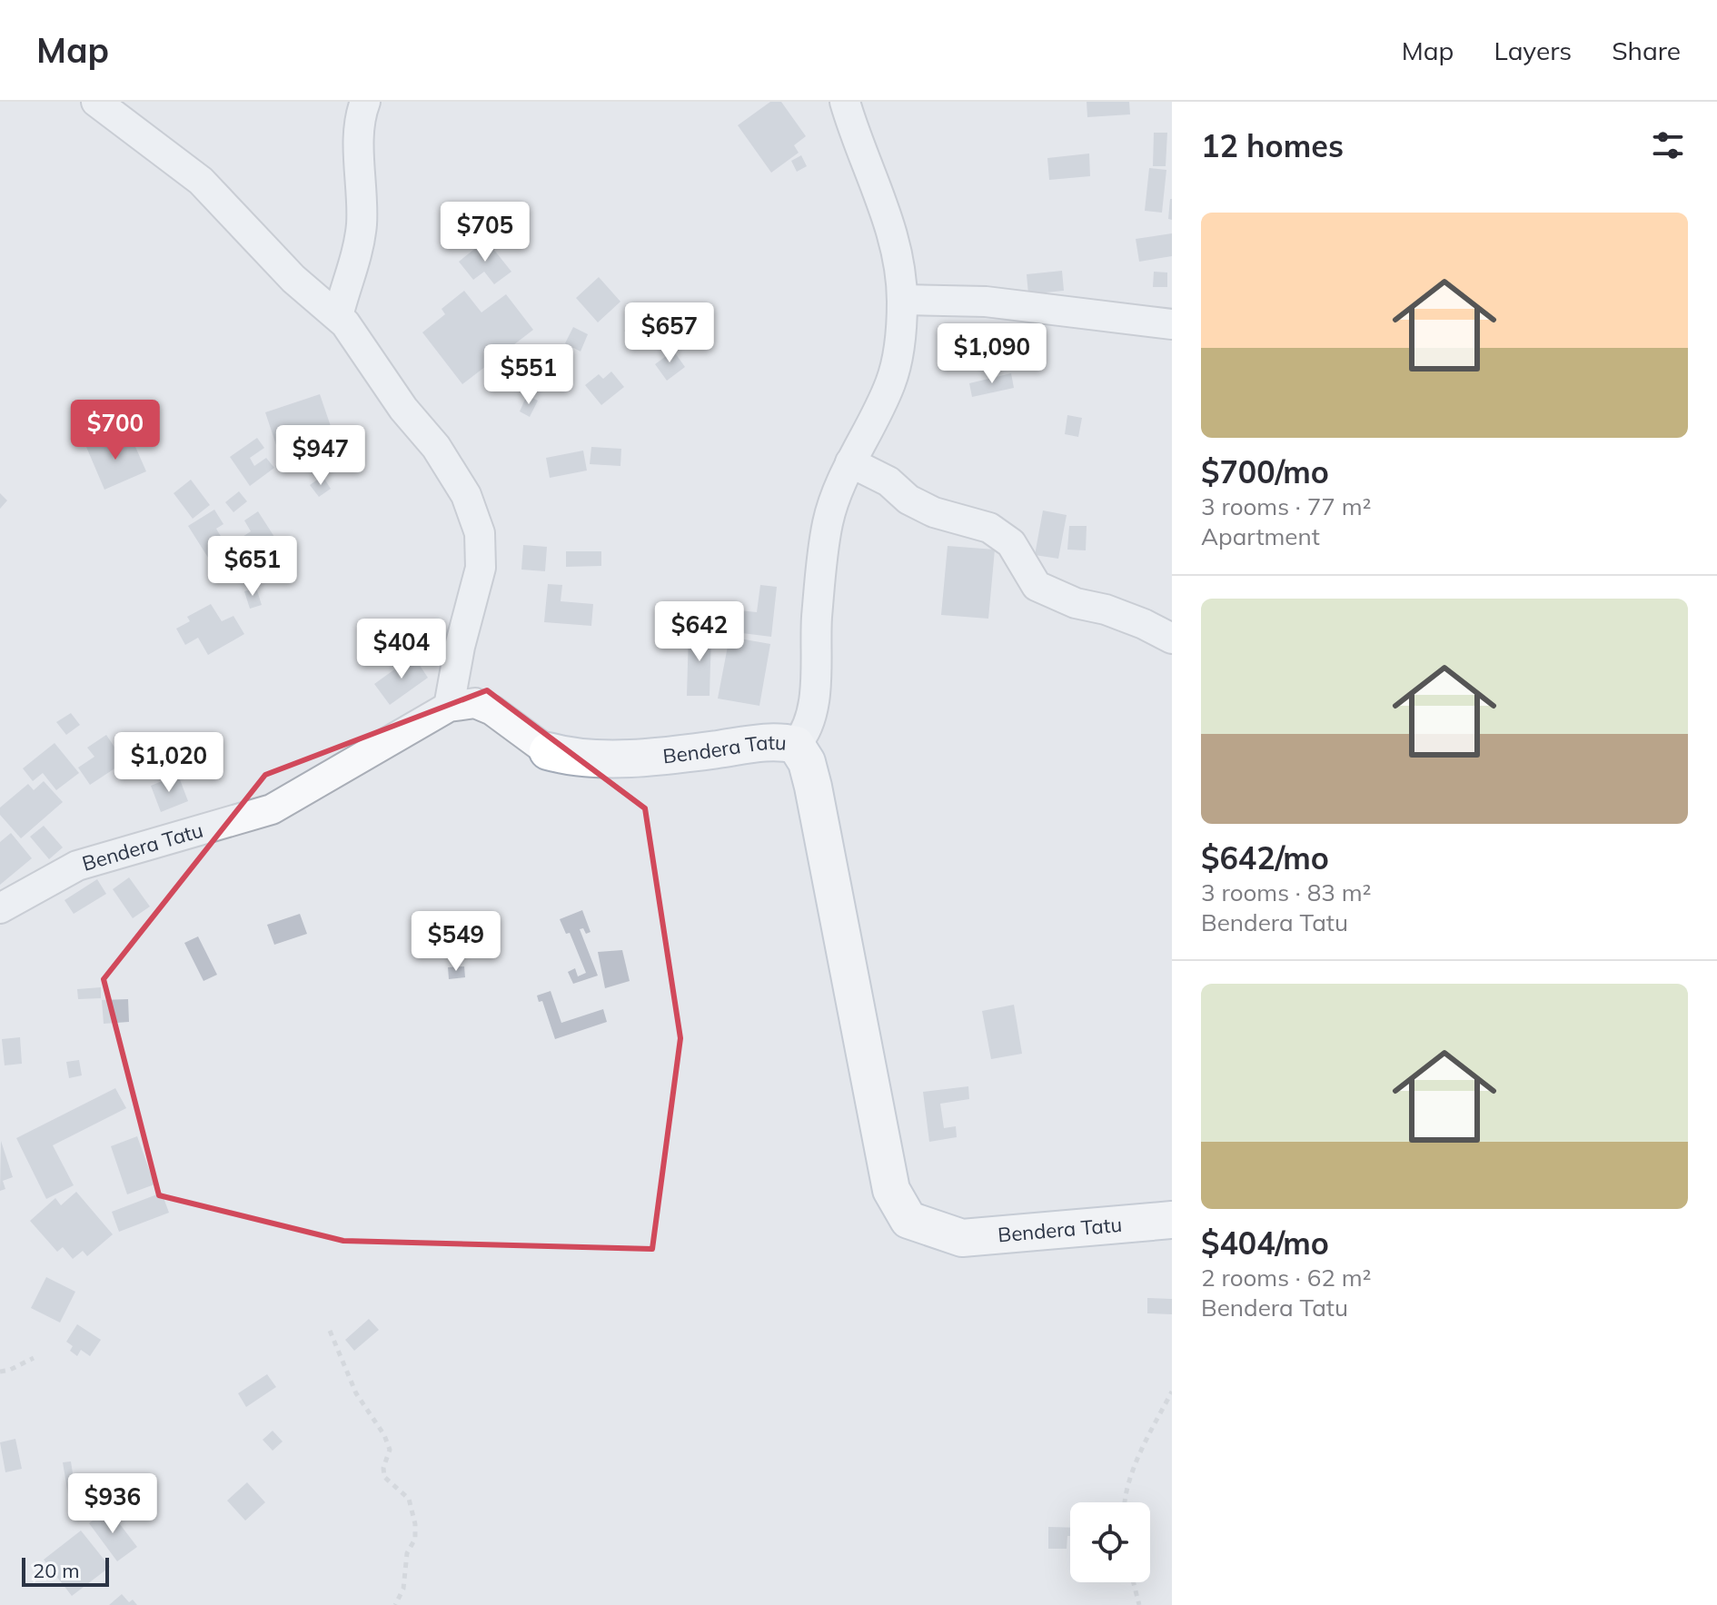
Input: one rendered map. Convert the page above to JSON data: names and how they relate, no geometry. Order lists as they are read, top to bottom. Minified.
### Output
{"streets":{"main road":["Bendera Tatu"]},"scale_bar":"20 m","page":{"header":"Map","nav":["Map","Layers","Share"],"heading":"12 homes","list":[{"name":"$700/mo","note":"3 rooms · 77 m² · Apartment"},{"name":"$642/mo","note":"3 rooms · 83 m² · Bendera Tatu"},{"name":"$404/mo","note":"2 rooms · 62 m² · Bendera Tatu"}],"price":["$705","$657","$1,090","$551","$700","$947","$651","$642","$404","$1,020","$549","$936"],"scale":"20 m"}}
